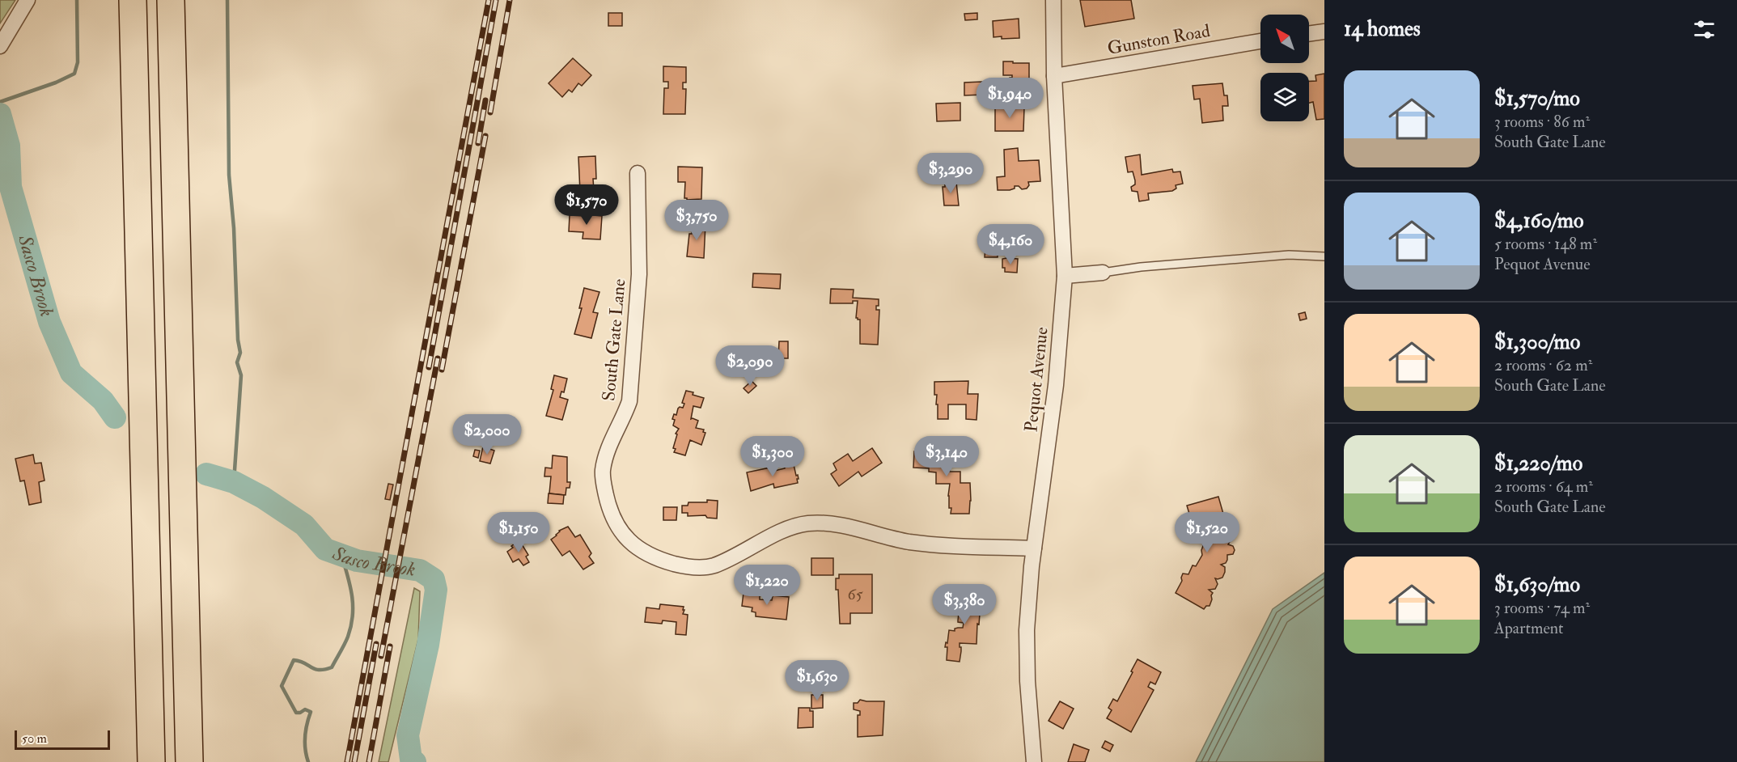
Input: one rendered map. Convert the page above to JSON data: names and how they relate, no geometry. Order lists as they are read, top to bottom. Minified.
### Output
{"streets":{"street":["Gunston Road","South Gate Lane","Pequot Avenue"]},"crossings":[["Gunston Road","Pequot Avenue"],["South Gate Lane","Pequot Avenue"]],"water":["Sasco Brook"],"house_numbers":["65"],"scale_bar":"50 m","north":"top left","page":{"heading":"14 homes","list":[{"name":"$1,570/mo","note":"3 rooms · 86 m² · South Gate Lane"},{"name":"$4,160/mo","note":"5 rooms · 148 m² · Pequot Avenue"},{"name":"$1,300/mo","note":"2 rooms · 62 m² · South Gate Lane"},{"name":"$1,220/mo","note":"2 rooms · 64 m² · South Gate Lane"},{"name":"$1,630/mo","note":"3 rooms · 74 m² · Apartment"}],"price":["$1,940","$3,290","$1,570","$3,750","$4,160","$2,090","$2,000","$1,300","$3,140","$1,150","$1,520","$1,220","$3,380","$1,630"],"scale":"50 m"}}
